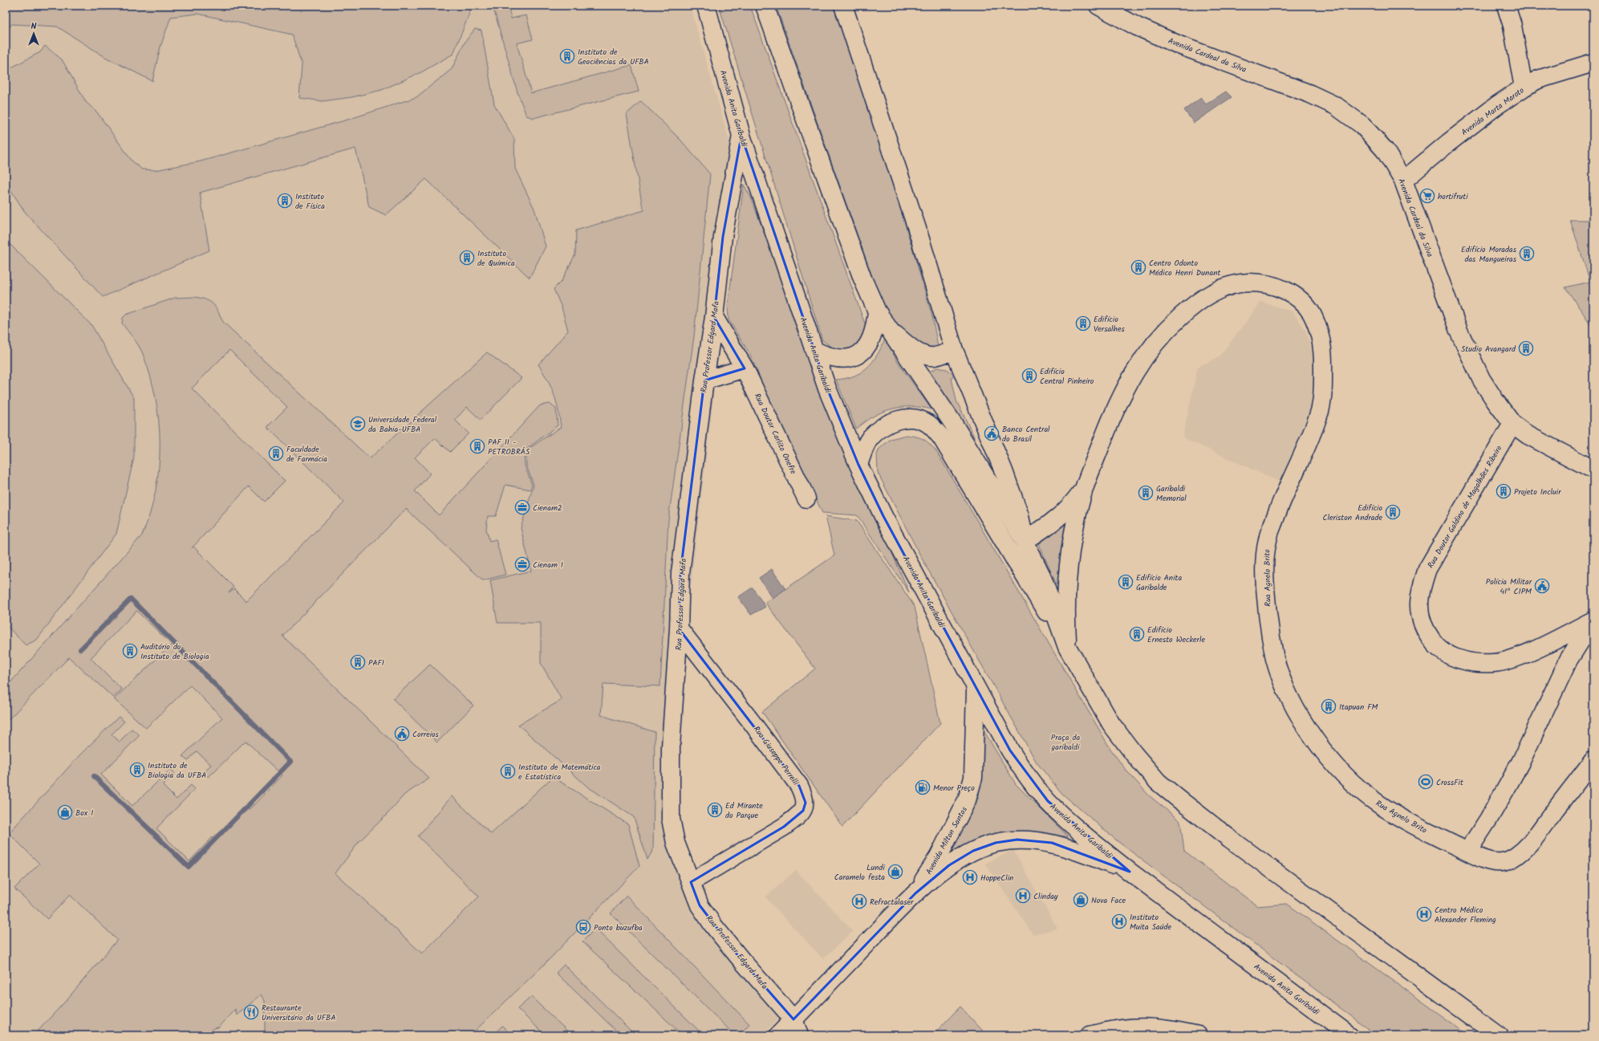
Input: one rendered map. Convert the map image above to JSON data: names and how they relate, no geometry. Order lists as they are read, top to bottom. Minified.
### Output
{"streets":{"street":["Avenida Cardeal da Silva","Avenida Anita Garibaldi","Avenida Marta Maroto","Rua Professor Edgard Mafa","Rua Doutor Carlito Onefre","Rua Doutor Galdino de Magalhães Ribeiro","Rua Agnelo Brito","Rua Giuseppe Perrelli","Avenida Milton Santos"]},"crossings":[["Avenida Cardeal da Silva","Avenida Marta Maroto"],["Avenida Cardeal da Silva","Rua Doutor Galdino de Magalhães Ribeiro"],["Avenida Anita Garibaldi","Rua Professor Edgard Mafa"],["Avenida Anita Garibaldi","Avenida Milton Santos"],["Rua Professor Edgard Mafa","Rua Doutor Carlito Onefre"],["Rua Professor Edgard Mafa","Rua Giuseppe Perrelli"],["Rua Professor Edgard Mafa","Avenida Milton Santos"]],"parks":["Praça da garibaldi"],"places":{"building":["Instituto de Geociências da UFBA","Instituto de Física","Edifício Moradas das Mangueiras","Instituto de Química","Centro Odonto Médico Henri Dunant","Edifício Versalhes","Studio Avangard","Edifício Central Pinheiro","PAF II - PETROBRÁS","Faculdade de Farmácia","Projeto Incluir","Garibaldi Memorial","Edifício Cleriston Andrade","Edifício Anita Garibalde","Edifício Ernesto Weckerle","Auditório do Instituto de Biologia","PAF1","Itapuan FM","Instituto de Biologia da UFBA","Instituto de Matemática e Estatística","Ed Mirante do Parque"],"supermarket":["hortifruti"],"school or university":["Universidade Federal da Bahia-UFBA"],"public building":["Banco Central do Brasil","Polícia Militar 41º CIPM","Correios"],"office":["Cienam2","Cienam 1"],"sports":["CrossFit"],"fuel station":["Menor Preço"],"shop":["Box 1","Lundi Caramelo festa","Nova Face"],"hospital":["HoppeClin","Clinday","Refractalaser","Centro Médico Alexander Fleming","Instituto Muita Saúde"],"bus stop":["Ponto buzufba"],"restaurant":["Restaurante Universitário da UFBA"]},"north":"top"}
